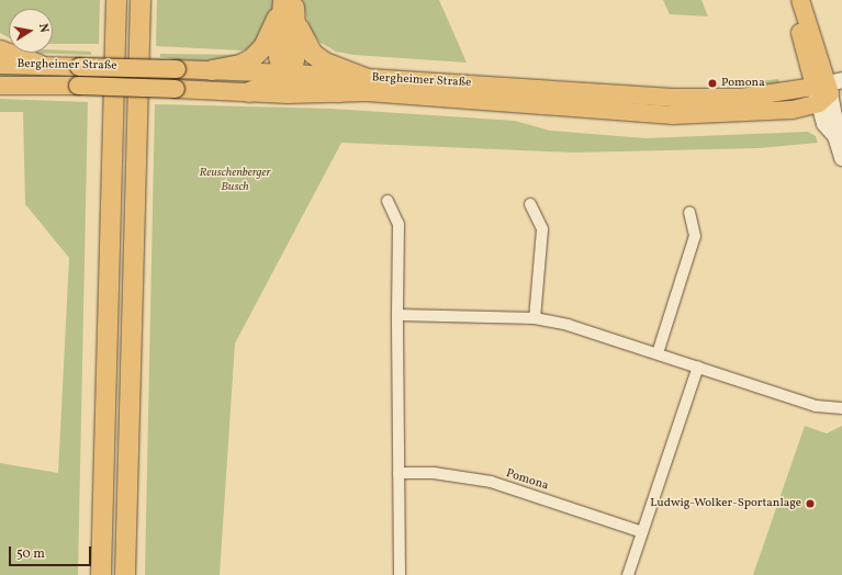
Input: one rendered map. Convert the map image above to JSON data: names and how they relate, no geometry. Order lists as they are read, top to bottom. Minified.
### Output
{"streets":{"main road":["Bergheimer Straße"],"street":["Pomona"]},"parks":["Reuschenberger Busch"],"places":["Pomona","Ludwig-Wolker-Sportanlage"],"scale_bar":"50 m","north":"right"}
